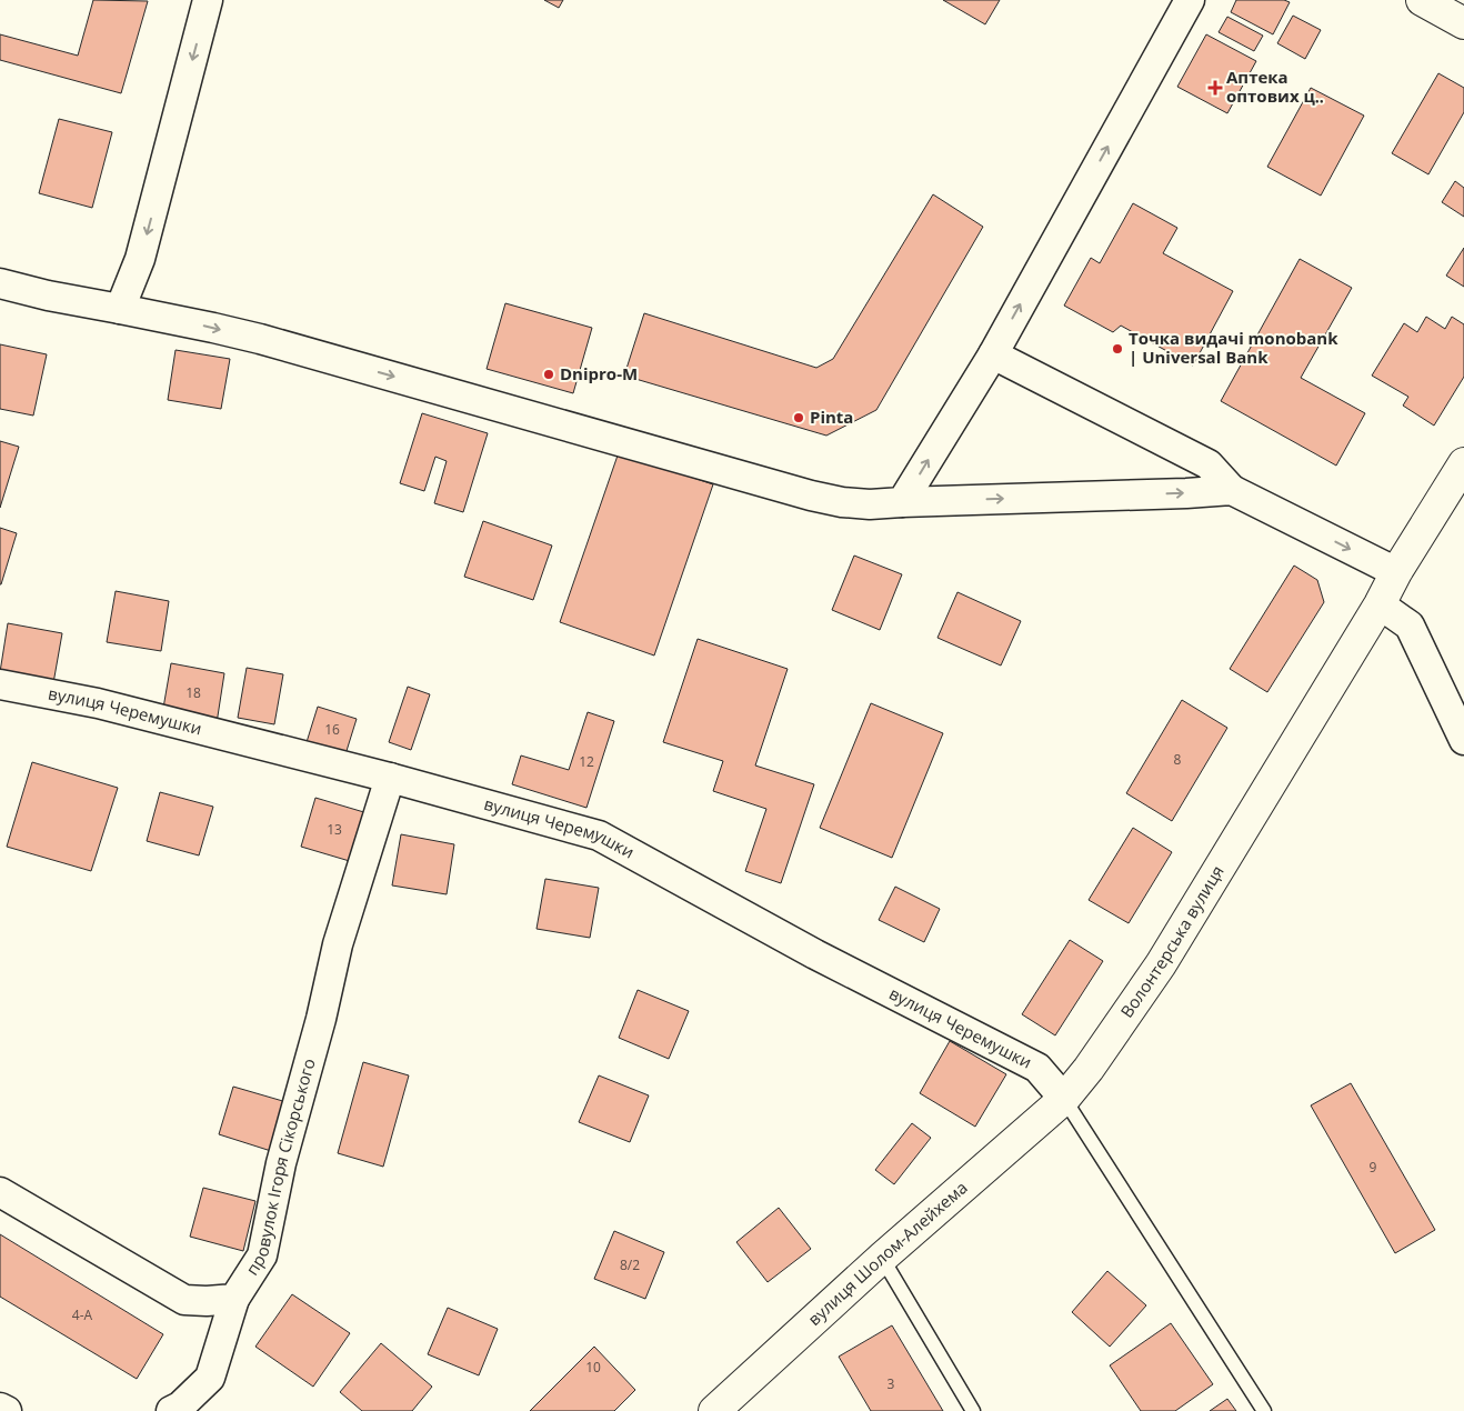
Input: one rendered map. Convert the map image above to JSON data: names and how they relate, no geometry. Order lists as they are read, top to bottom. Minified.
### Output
{"streets":{"street":["вулиця Черемушки","Волонтерська вулиця","провулок Ігоря Сікорського","вулиця Шолом-Алейхема"]},"crossings":[["вулиця Черемушки","Волонтерська вулиця"],["вулиця Черемушки","провулок Ігоря Сікорського"],["вулиця Черемушки","вулиця Шолом-Алейхема"],["Волонтерська вулиця","вулиця Шолом-Алейхема"]],"places":{"health":["Аптека оптових ц‥"],"other":["Точка видачі monobank | Universal Bank","Dnipro-M","Pinta"]},"house_numbers":["18","16","8","12","13","9","8/2","4-А","10","3"]}
